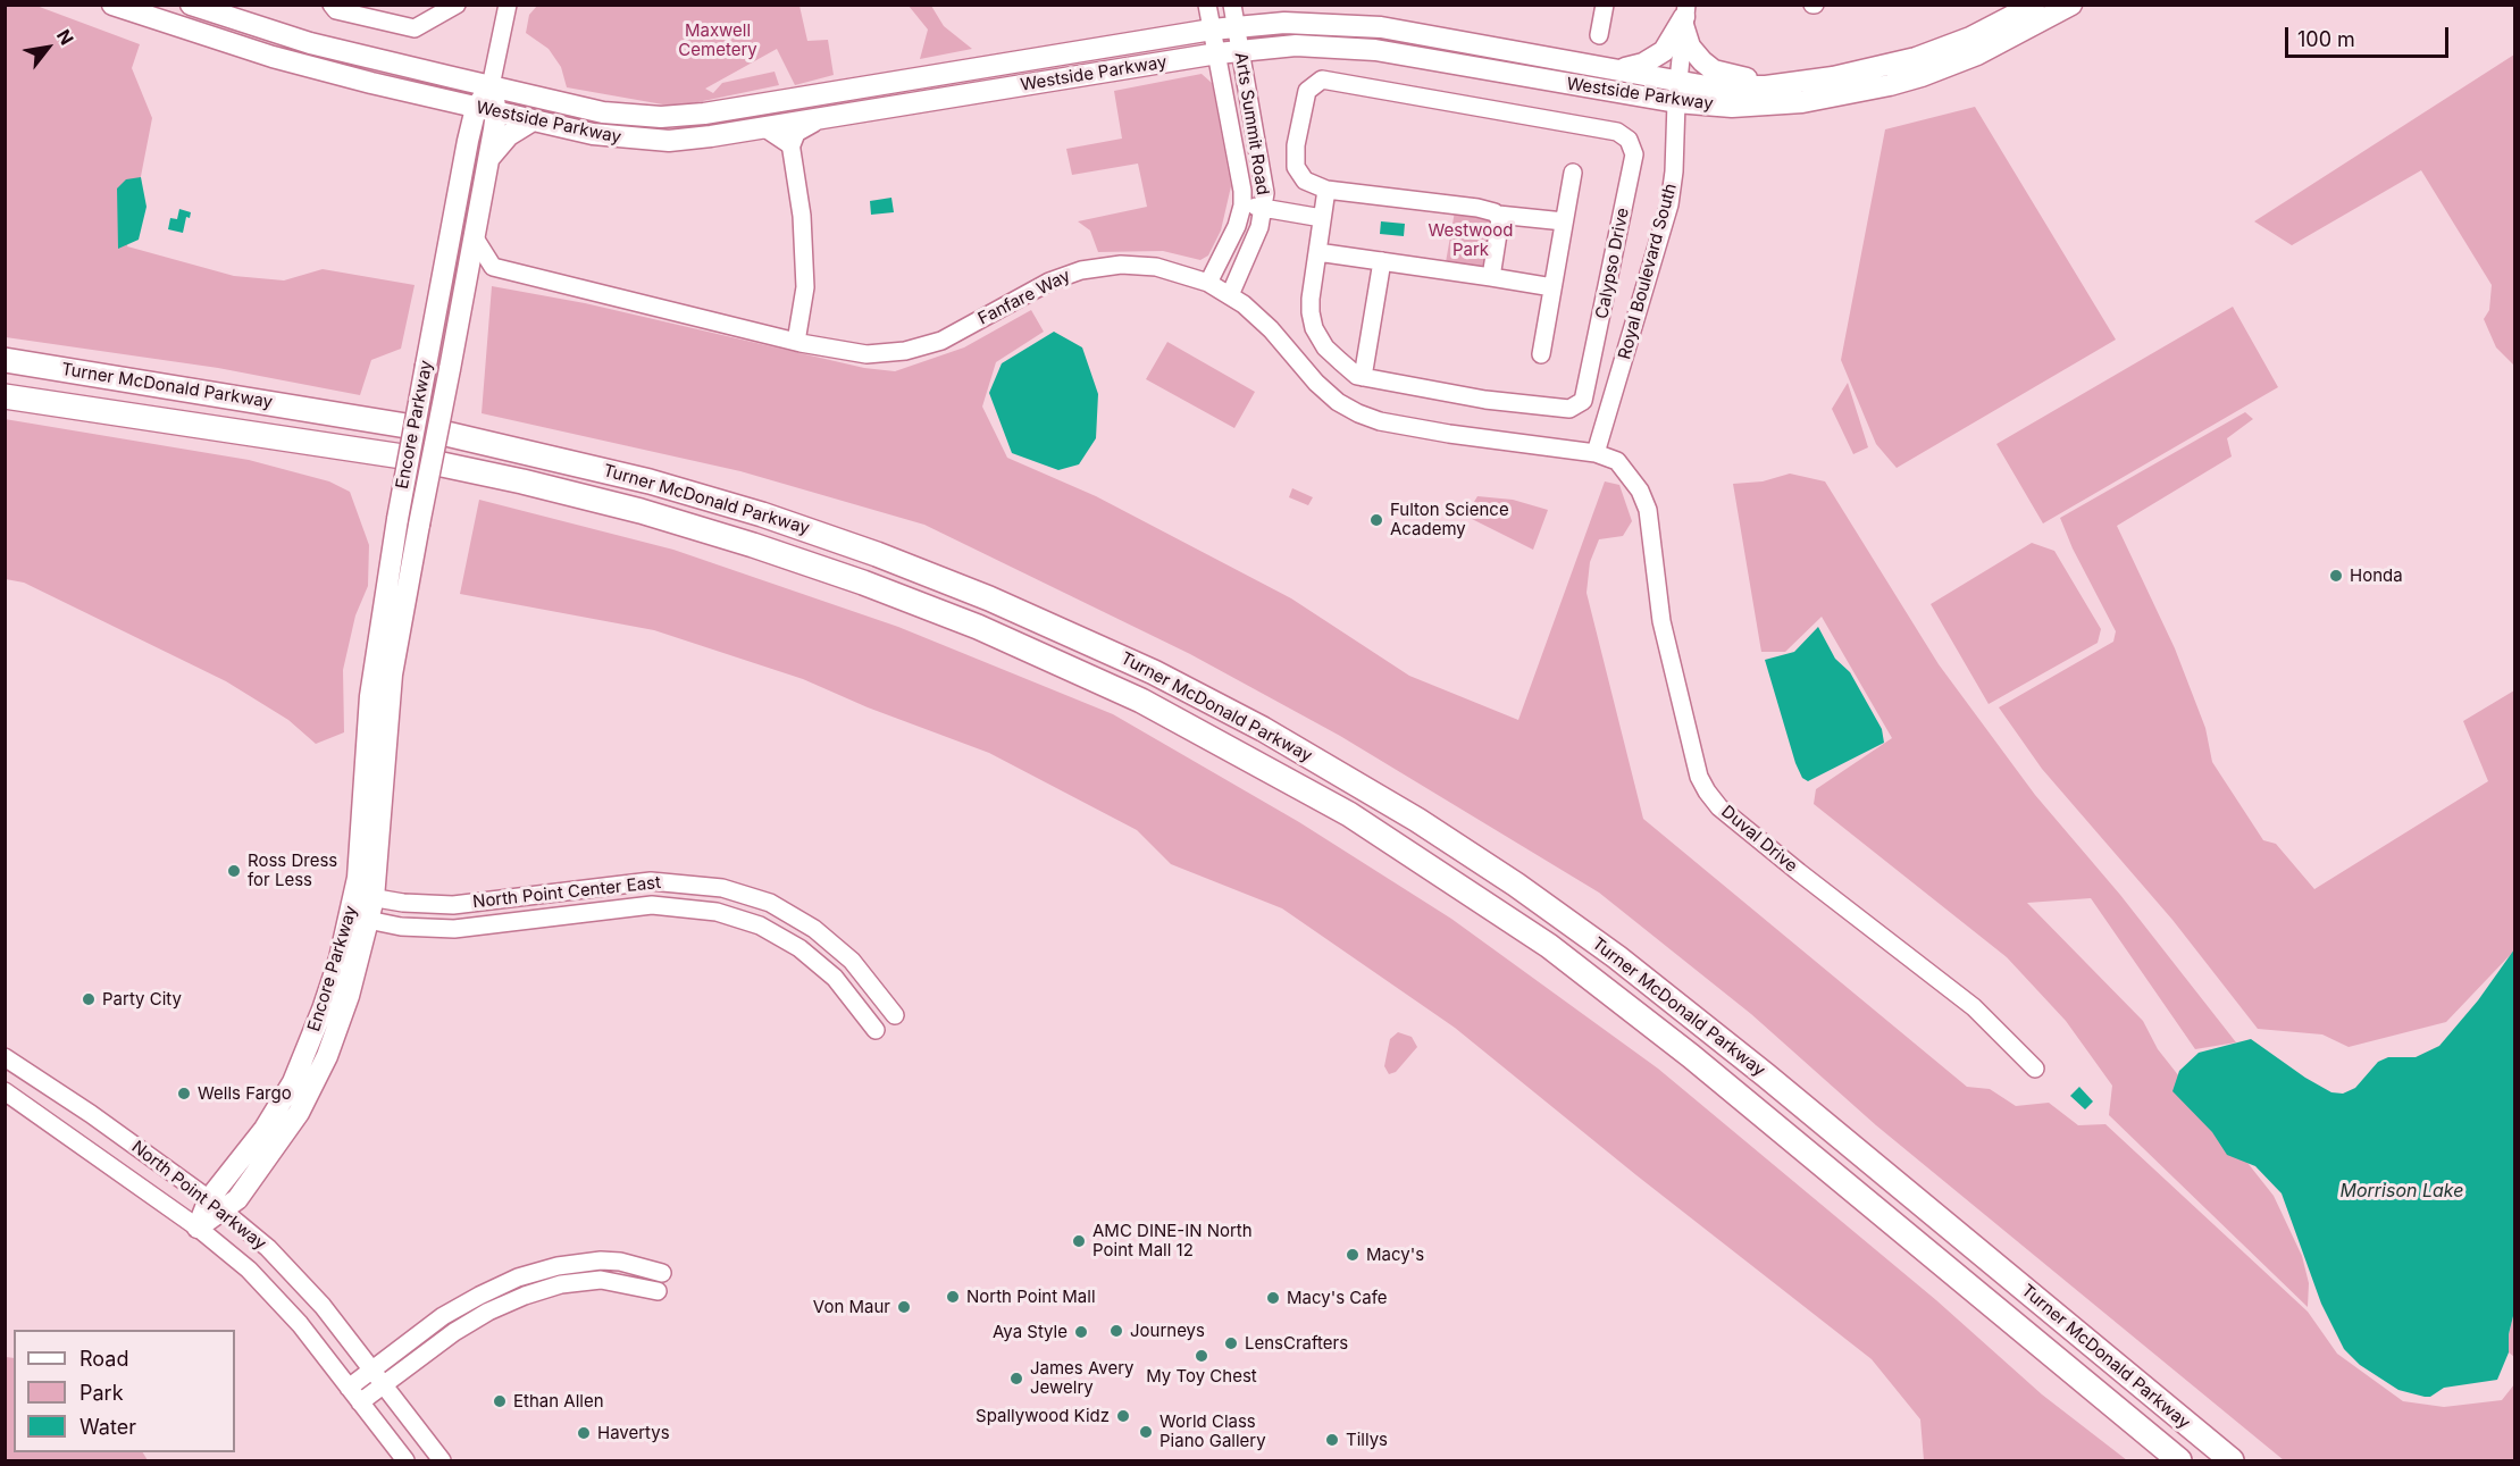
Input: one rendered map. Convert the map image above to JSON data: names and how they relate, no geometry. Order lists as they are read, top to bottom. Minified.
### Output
{"streets":{"highway":["Turner McDonald Parkway"],"main road":["Westside Parkway","Encore Parkway"],"street":["Arts Summit Road","Calypso Drive","Royal Boulevard South","Fanfare Way","Duval Drive","North Point Center East","North Point Parkway"]},"crossings":[["Westside Parkway","Arts Summit Road"],["Westside Parkway","Royal Boulevard South"],["Westside Parkway","Encore Parkway"],["Arts Summit Road","Fanfare Way"],["Royal Boulevard South","Fanfare Way"],["Royal Boulevard South","Duval Drive"],["Fanfare Way","Duval Drive"],["Encore Parkway","North Point Center East"],["Encore Parkway","North Point Parkway"]],"water":["Morrison Lake"],"parks":["Maxwell Cemetery","Westwood Park"],"places":["Fulton Science Academy","Honda","Ross Dress for Less","Party City","Wells Fargo","AMC DINE-IN North Point Mall 12","Macy's","North Point Mall","Macy's Cafe","Von Maur","Journeys","Aya Style","LensCrafters","My Toy Chest","James Avery Jewelry","Ethan Allen","Spallywood Kidz","World Class Piano Gallery","Havertys","Tillys"],"legend":["Road","Park","Water"],"scale_bar":"100 m","north":"top right"}
